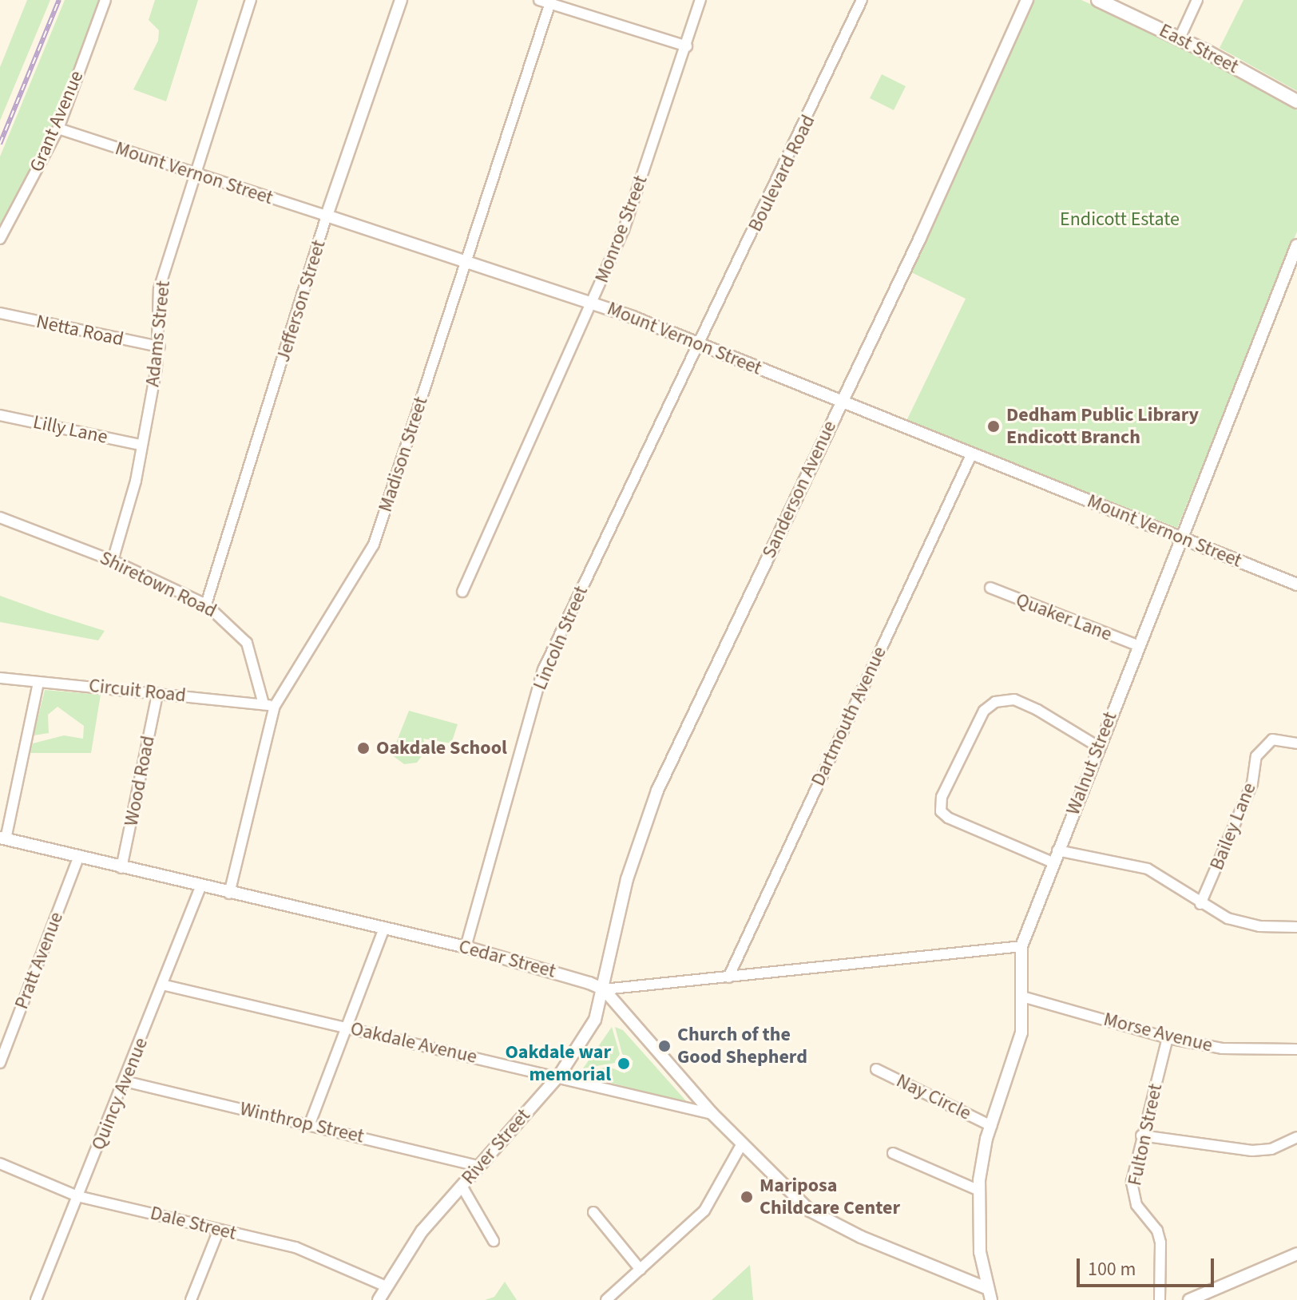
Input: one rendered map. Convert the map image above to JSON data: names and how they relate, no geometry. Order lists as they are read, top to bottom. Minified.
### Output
{"streets":{"main road":["East Street"],"street":["Grant Avenue","Mount Vernon Street","Boulevard Road","Monroe Street","Jefferson Street","Netta Road","Adams Street","Lilly Lane","Madison Street","Sanderson Avenue","Shiretown Road","Quaker Lane","Lincoln Street","Circuit Road","Dartmouth Avenue","Walnut Street","Wood Road","Bailey Lane","Cedar Street","Pratt Avenue","Morse Avenue","Oakdale Avenue","Quincy Avenue","Nay Circle","Winthrop Street","Fulton Street","River Street","Dale Street"]},"crossings":[["Grant Avenue","Mount Vernon Street"],["Mount Vernon Street","Boulevard Road"],["Mount Vernon Street","Monroe Street"],["Mount Vernon Street","Jefferson Street"],["Mount Vernon Street","Adams Street"],["Mount Vernon Street","Madison Street"],["Mount Vernon Street","Sanderson Avenue"],["Mount Vernon Street","Lincoln Street"],["Mount Vernon Street","Dartmouth Avenue"],["Mount Vernon Street","Walnut Street"],["Boulevard Road","Lincoln Street"],["Jefferson Street","Shiretown Road"],["Netta Road","Adams Street"],["Adams Street","Lilly Lane"],["Adams Street","Shiretown Road"],["Madison Street","Circuit Road"],["Madison Street","Cedar Street"],["Sanderson Avenue","Cedar Street"],["Sanderson Avenue","River Street"],["Shiretown Road","Circuit Road"],["Quaker Lane","Walnut Street"],["Lincoln Street","Cedar Street"],["Circuit Road","Wood Road"],["Dartmouth Avenue","Cedar Street"],["Walnut Street","Cedar Street"],["Walnut Street","Morse Avenue"],["Walnut Street","Nay Circle"],["Wood Road","Cedar Street"],["Cedar Street","Pratt Avenue"],["Cedar Street","Quincy Avenue"],["Cedar Street","River Street"],["Morse Avenue","Fulton Street"],["Oakdale Avenue","Quincy Avenue"],["Oakdale Avenue","River Street"],["Quincy Avenue","Winthrop Street"],["Quincy Avenue","Dale Street"],["Winthrop Street","River Street"],["River Street","Dale Street"]],"parks":["Endicott Estate"],"places":["Dedham Public Library Endicott Branch","Oakdale School","Church of the Good Shepherd","Oakdale war memorial","Mariposa Childcare Center"],"scale_bar":"100 m"}
